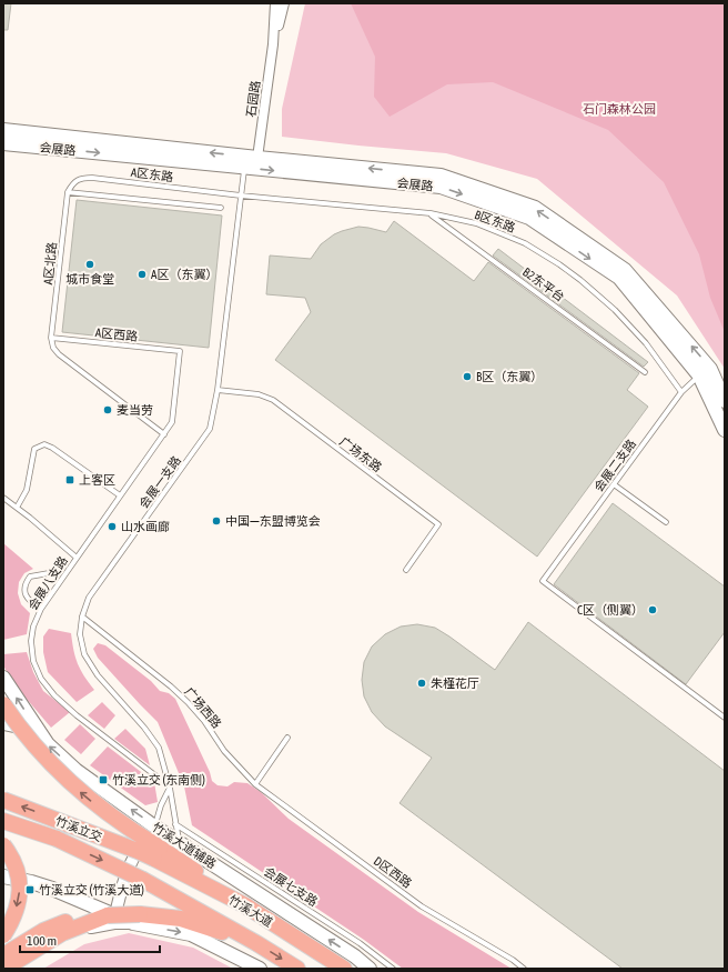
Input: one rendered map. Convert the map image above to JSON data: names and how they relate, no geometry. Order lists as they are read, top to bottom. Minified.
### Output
{"streets":{"highway":["竹溪立交","竹溪大道"],"main road":["会展路","竹溪大道辅路"],"street":["石园路"],"lane":["A区东路","B区东路","A区北路","B2东平台","A区西路","广场东路","会展二支路","会展一支路","会展八支路","广场西路","D区西路","会展七支路"]},"crossings":[["石园路","会展路"],["会展路","会展二支路"],["会展路","会展一支路"],["A区东路","B区东路"],["A区东路","A区北路"],["A区东路","会展一支路"],["B区东路","B2东平台"],["B区东路","会展二支路"],["B区东路","会展一支路"],["A区北路","A区西路"],["A区西路","会展八支路"],["广场东路","会展一支路"],["会展一支路","会展八支路"],["会展一支路","广场西路"],["会展一支路","竹溪大道辅路"],["会展一支路","会展七支路"],["广场西路","D区西路"],["竹溪立交","竹溪大道"]],"parks":["石门森林公园"],"places":{"other":["城市食堂","A区（东翼）","B区（东翼）","麦当劳","中国—东盟博览会","山水画廊","C区（侧翼）","朱槿花厅"],"transit":["上客区","竹溪立交 (东南侧)","竹溪立交 (竹溪大道)"]},"scale_bar":"100 m"}
